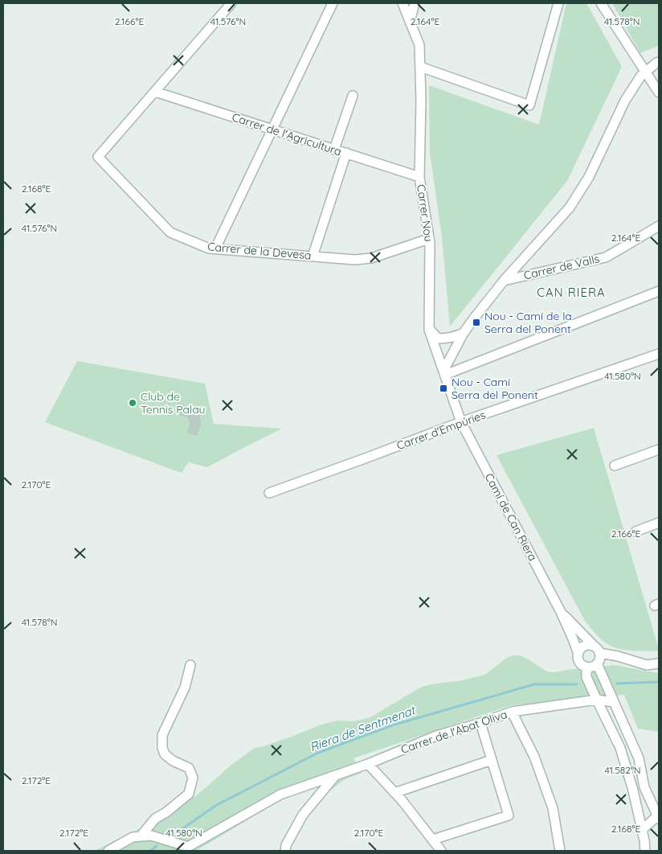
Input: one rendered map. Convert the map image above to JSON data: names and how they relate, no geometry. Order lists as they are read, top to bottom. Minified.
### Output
{"streets":{"street":["Carrer de l'Agricultura","Carrer Nou","Carrer de la Devesa","Carrer de Valls","Carrer d'Empúries","Camí de Can Riera","Carrer de l'Abat Oliva"]},"crossings":[["Carrer de l'Agricultura","Carrer Nou"],["Carrer de l'Agricultura","Carrer de la Devesa"],["Carrer Nou","Carrer de la Devesa"],["Carrer Nou","Carrer d'Empúries"],["Carrer Nou","Camí de Can Riera"],["Carrer d'Empúries","Camí de Can Riera"]],"districts":["CAN RIERA"],"water":["Riera de Sentmenat"],"places":{"transit":["Nou - Camí de la Serra del Ponent","Nou - Camí Serra del Ponent"],"other":["Club de Tennis Palau"]},"coordinates":["2.166°E","41.576°N","2.164°E","41.578°N","2.168°E","41.580°N","2.170°E","41.582°N","2.172°E"]}
